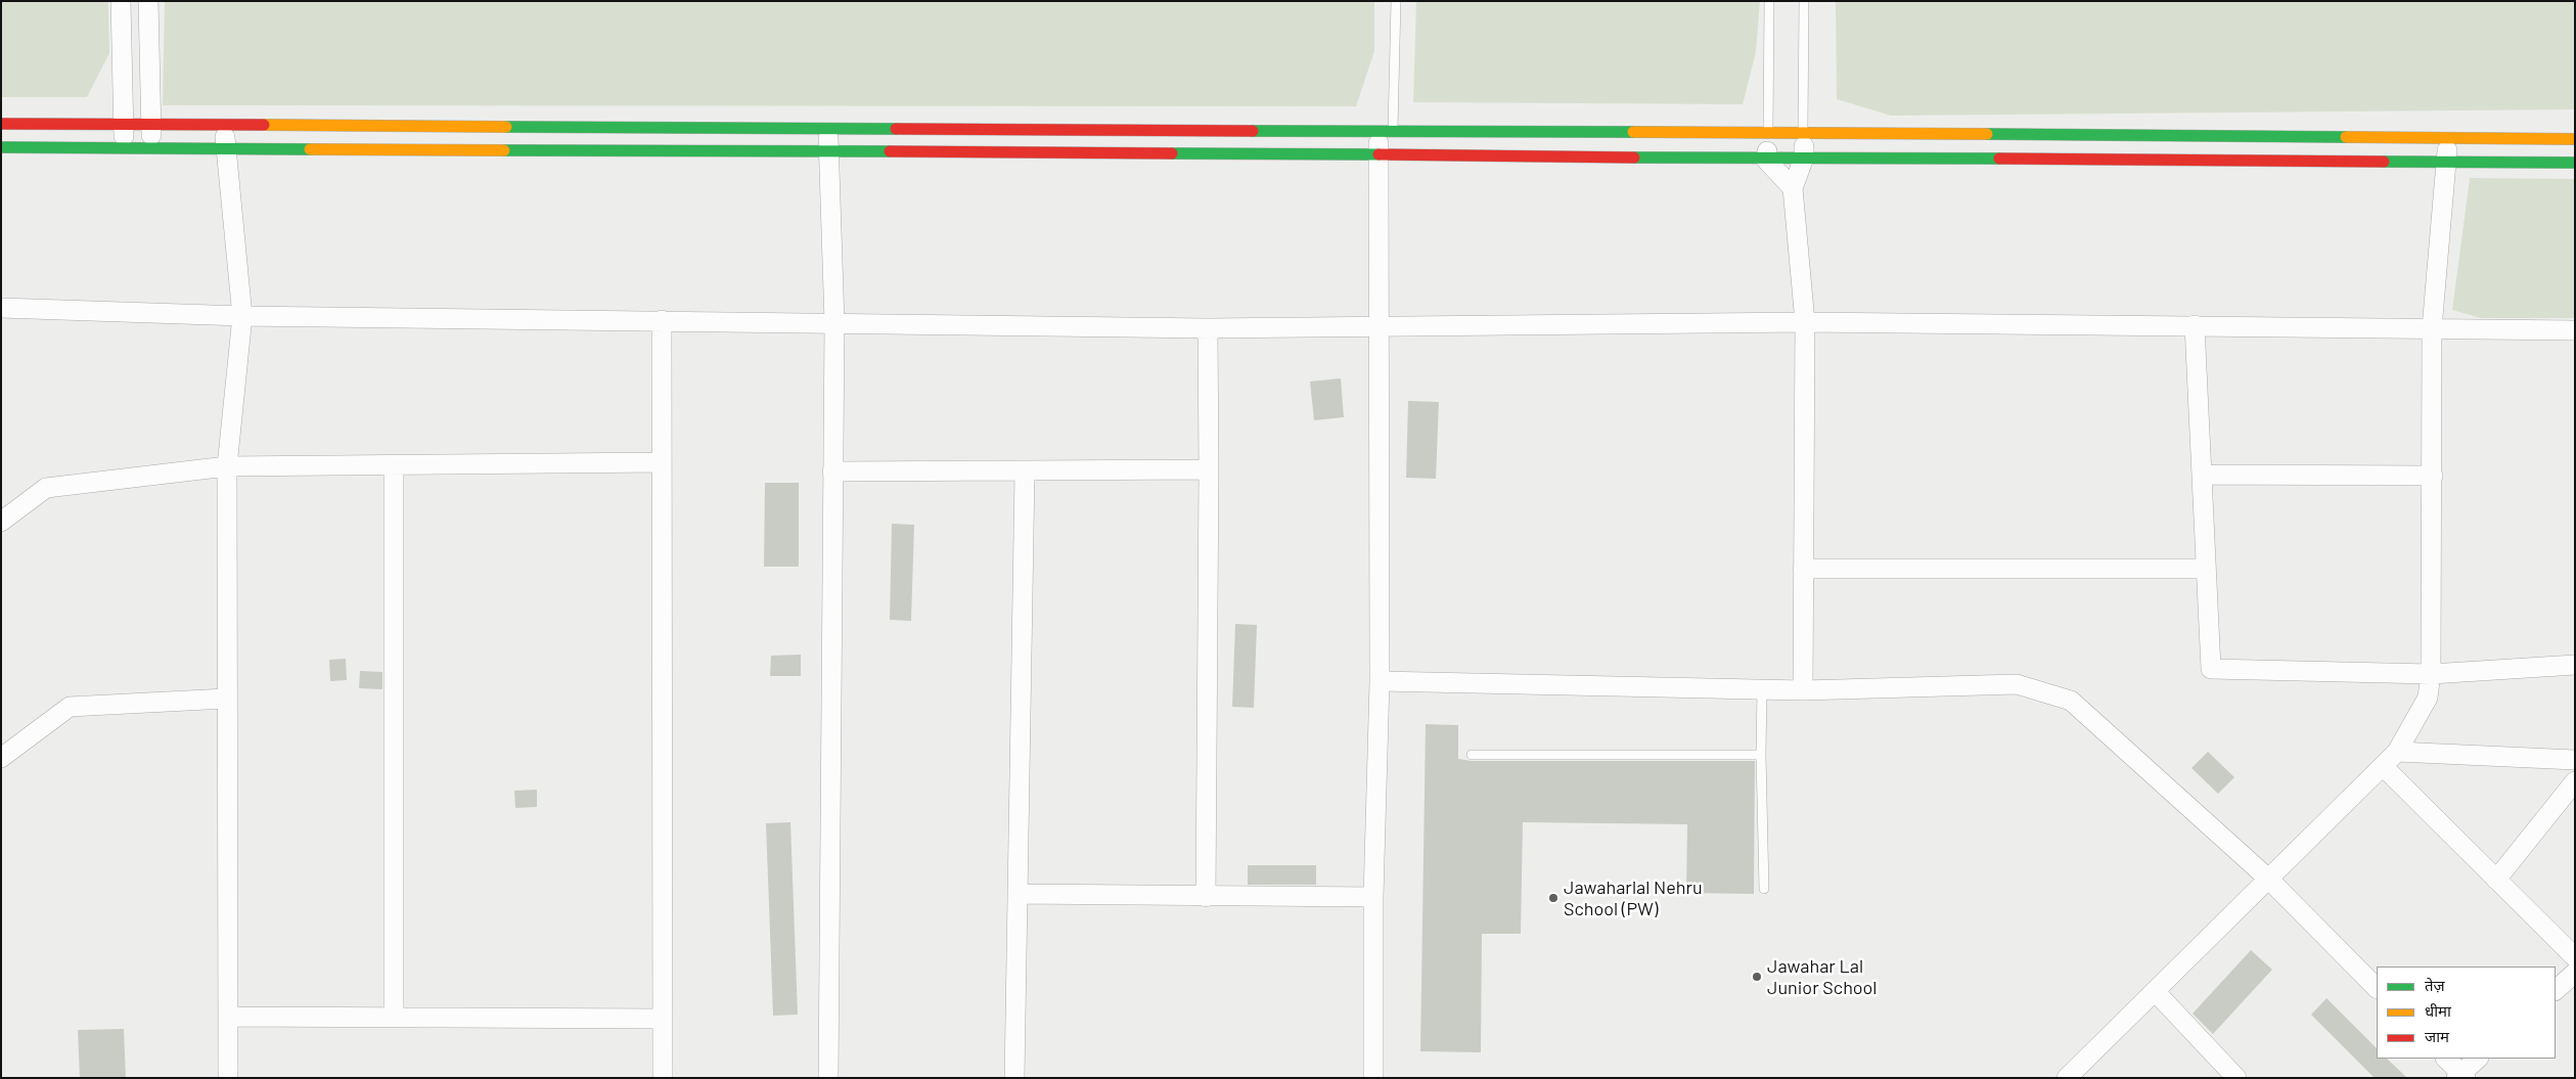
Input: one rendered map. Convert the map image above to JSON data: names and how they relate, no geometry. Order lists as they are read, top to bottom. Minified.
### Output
{"places":["Jawaharlal Nehru School (PW)","Jawahar Lal Junior School"],"legend":["तेज़","धीमा","जाम"]}
